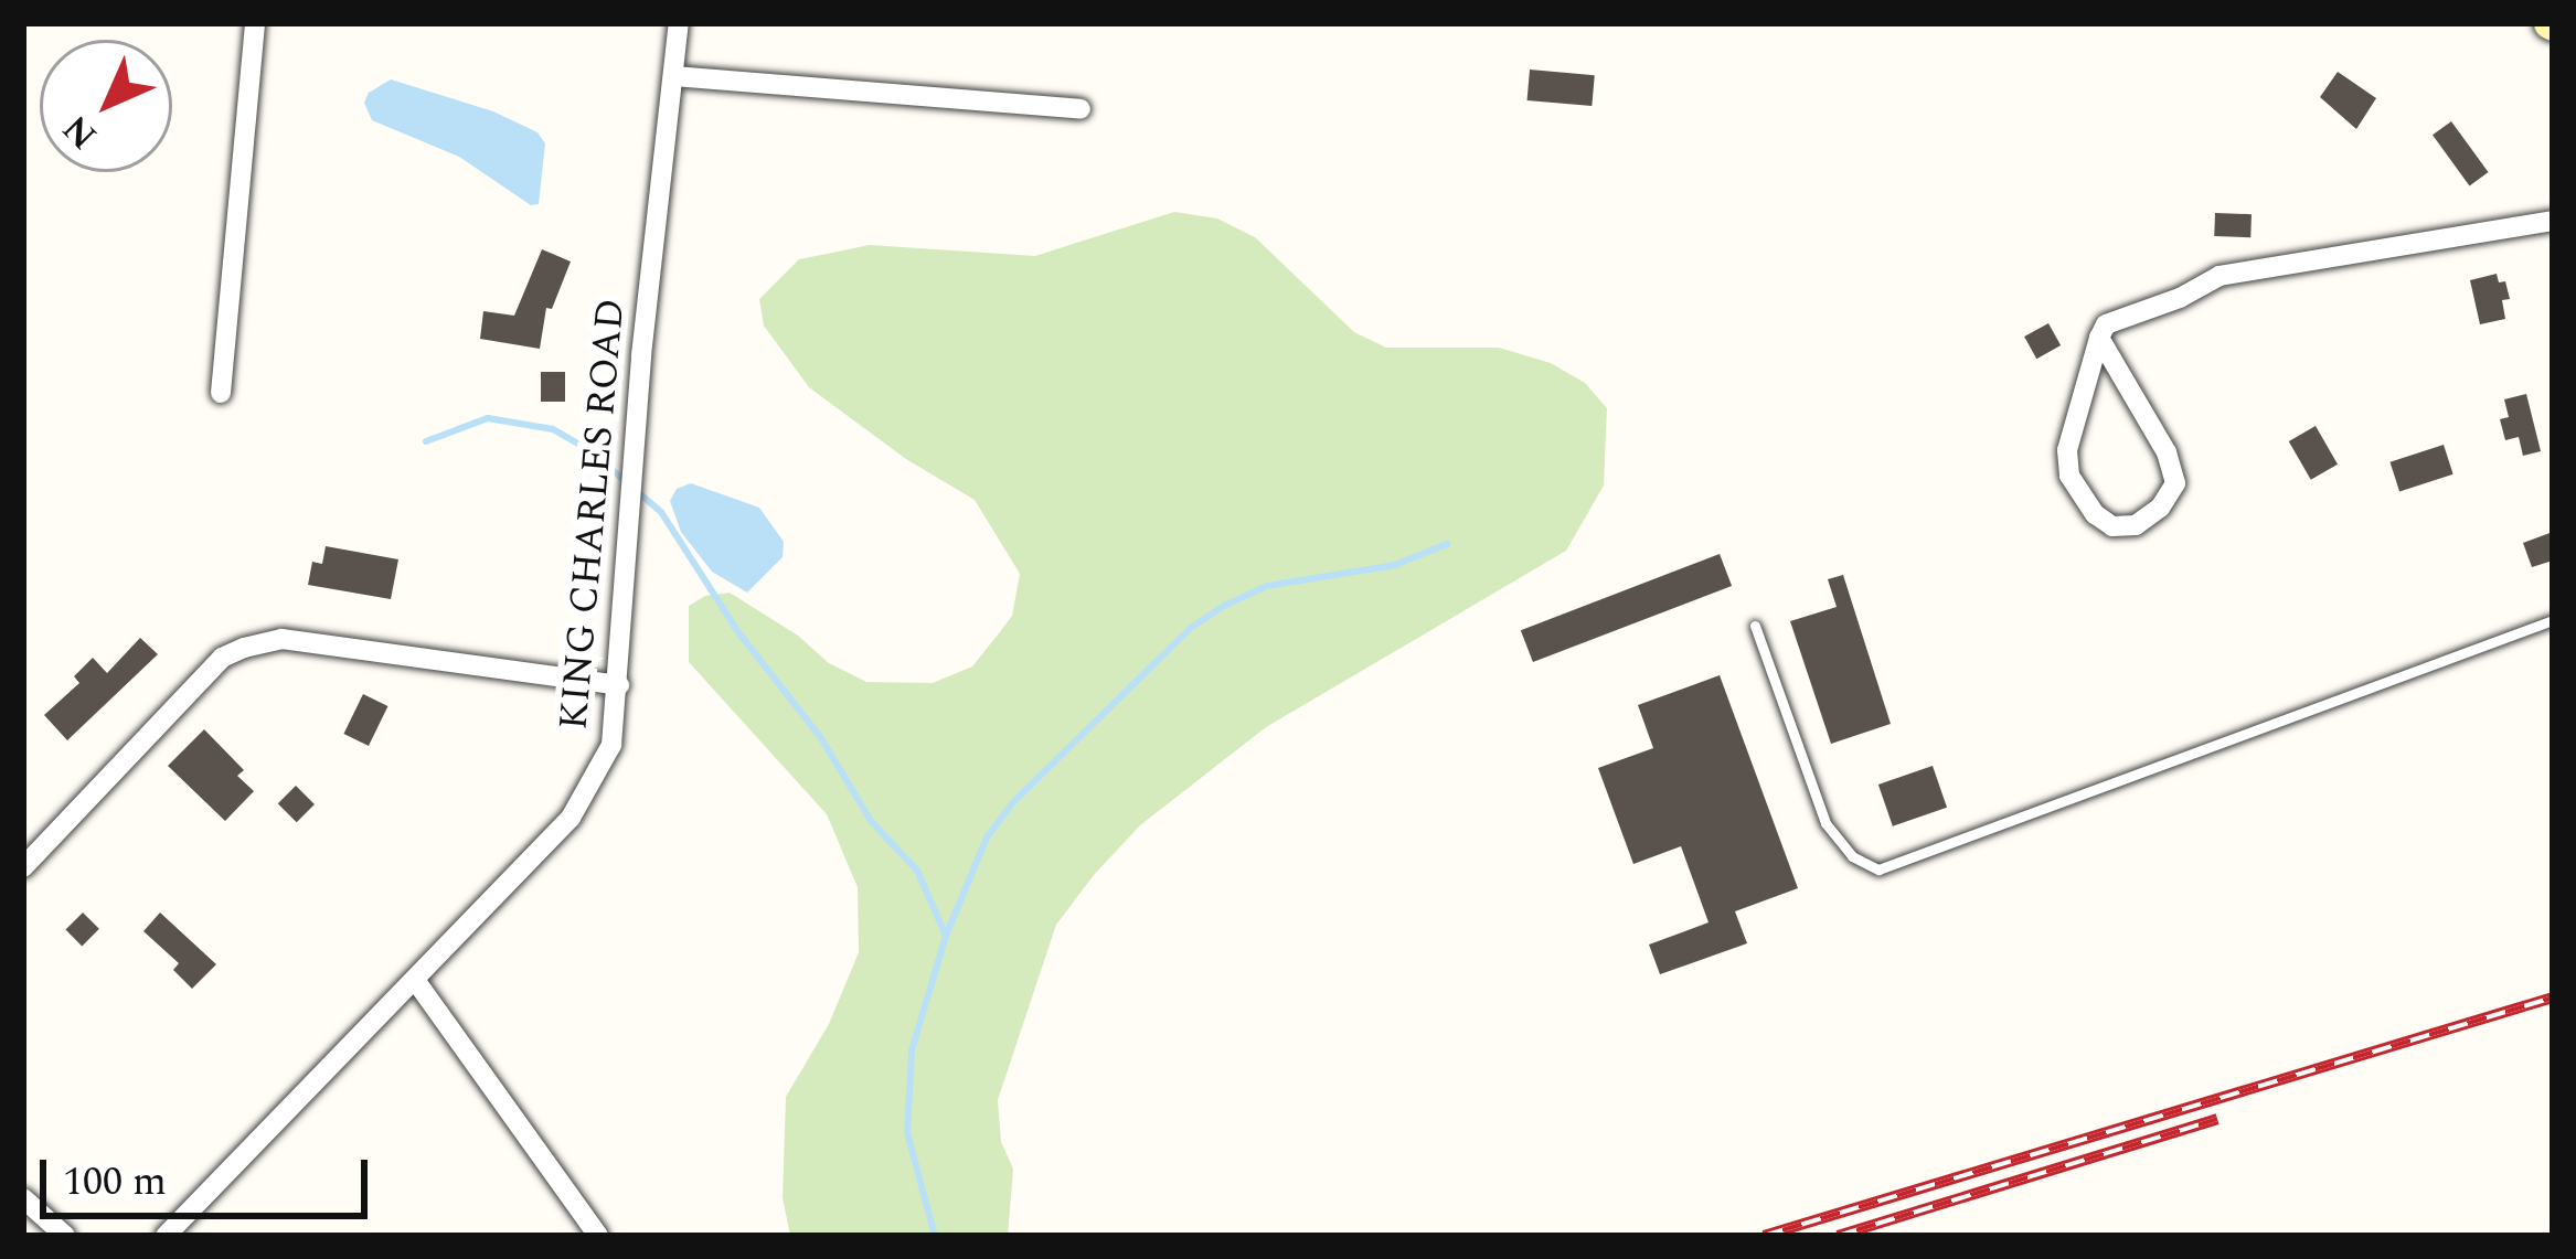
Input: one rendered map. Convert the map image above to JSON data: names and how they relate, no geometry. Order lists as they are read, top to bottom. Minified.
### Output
{"streets":{"street":["KING CHARLES ROAD"]},"scale_bar":"100 m","north":"bottom left"}
